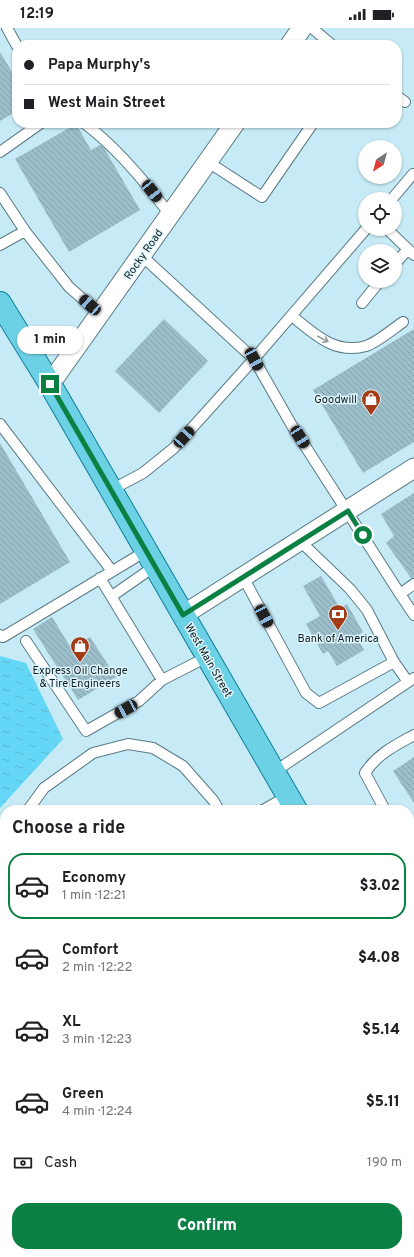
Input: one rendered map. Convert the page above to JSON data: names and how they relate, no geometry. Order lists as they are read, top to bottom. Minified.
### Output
{"streets":{"main road":["West Main Street"],"street":["Rocky Road"]},"crossings":[["Rocky Road","West Main Street"]],"places":{"shop":["Goodwill","Express Oil Change & Tire Engineers"],"bank":["Bank of America"]},"north":"bottom left","page":{"status":"12:19","banner":["Papa Murphy's","West Main Street"],"bubble":"1 min","heading":"Choose a ride","list":[{"name":"Economy","note":"1 min · 12:21","value":"$3.02"},{"name":"Comfort","note":"2 min · 12:22","value":"$4.08"},{"name":"XL","note":"3 min · 12:23","value":"$5.14"},{"name":"Green","note":"4 min · 12:24","value":"$5.11"}],"pay":["Cash","190 m"],"buttons":"Confirm"}}
